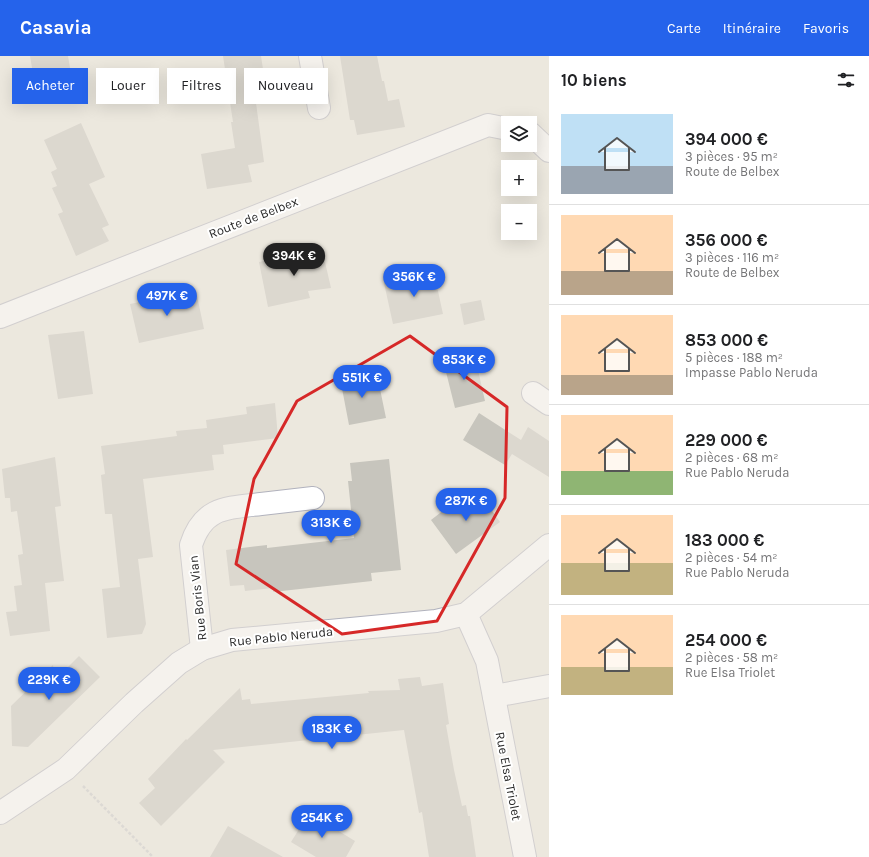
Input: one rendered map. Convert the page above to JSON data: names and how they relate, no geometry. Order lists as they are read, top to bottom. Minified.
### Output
{"streets":{"street":["Route de Belbex","Rue Boris Vian","Rue Pablo Neruda","Rue Elsa Triolet"]},"crossings":[["Rue Boris Vian","Rue Pablo Neruda"],["Rue Pablo Neruda","Rue Elsa Triolet"]],"page":{"header":"Casavia","nav":["Carte","Itinéraire","Favoris"],"heading":"10 biens","chip":["Acheter","Louer","Filtres","Nouveau"],"list":[{"name":"394 000 €","note":"3 pièces · 95 m² · Route de Belbex"},{"name":"356 000 €","note":"3 pièces · 116 m² · Route de Belbex"},{"name":"853 000 €","note":"5 pièces · 188 m² · Impasse Pablo Neruda"},{"name":"229 000 €","note":"2 pièces · 68 m² · Rue Pablo Neruda"},{"name":"183 000 €","note":"2 pièces · 54 m² · Rue Pablo Neruda"},{"name":"254 000 €","note":"2 pièces · 58 m² · Rue Elsa Triolet"}],"map_buttons":["+","−"],"price":["394K €","356K €","497K €","853K €","551K €","287K €","313K €","229K €","183K €","254K €"]}}
